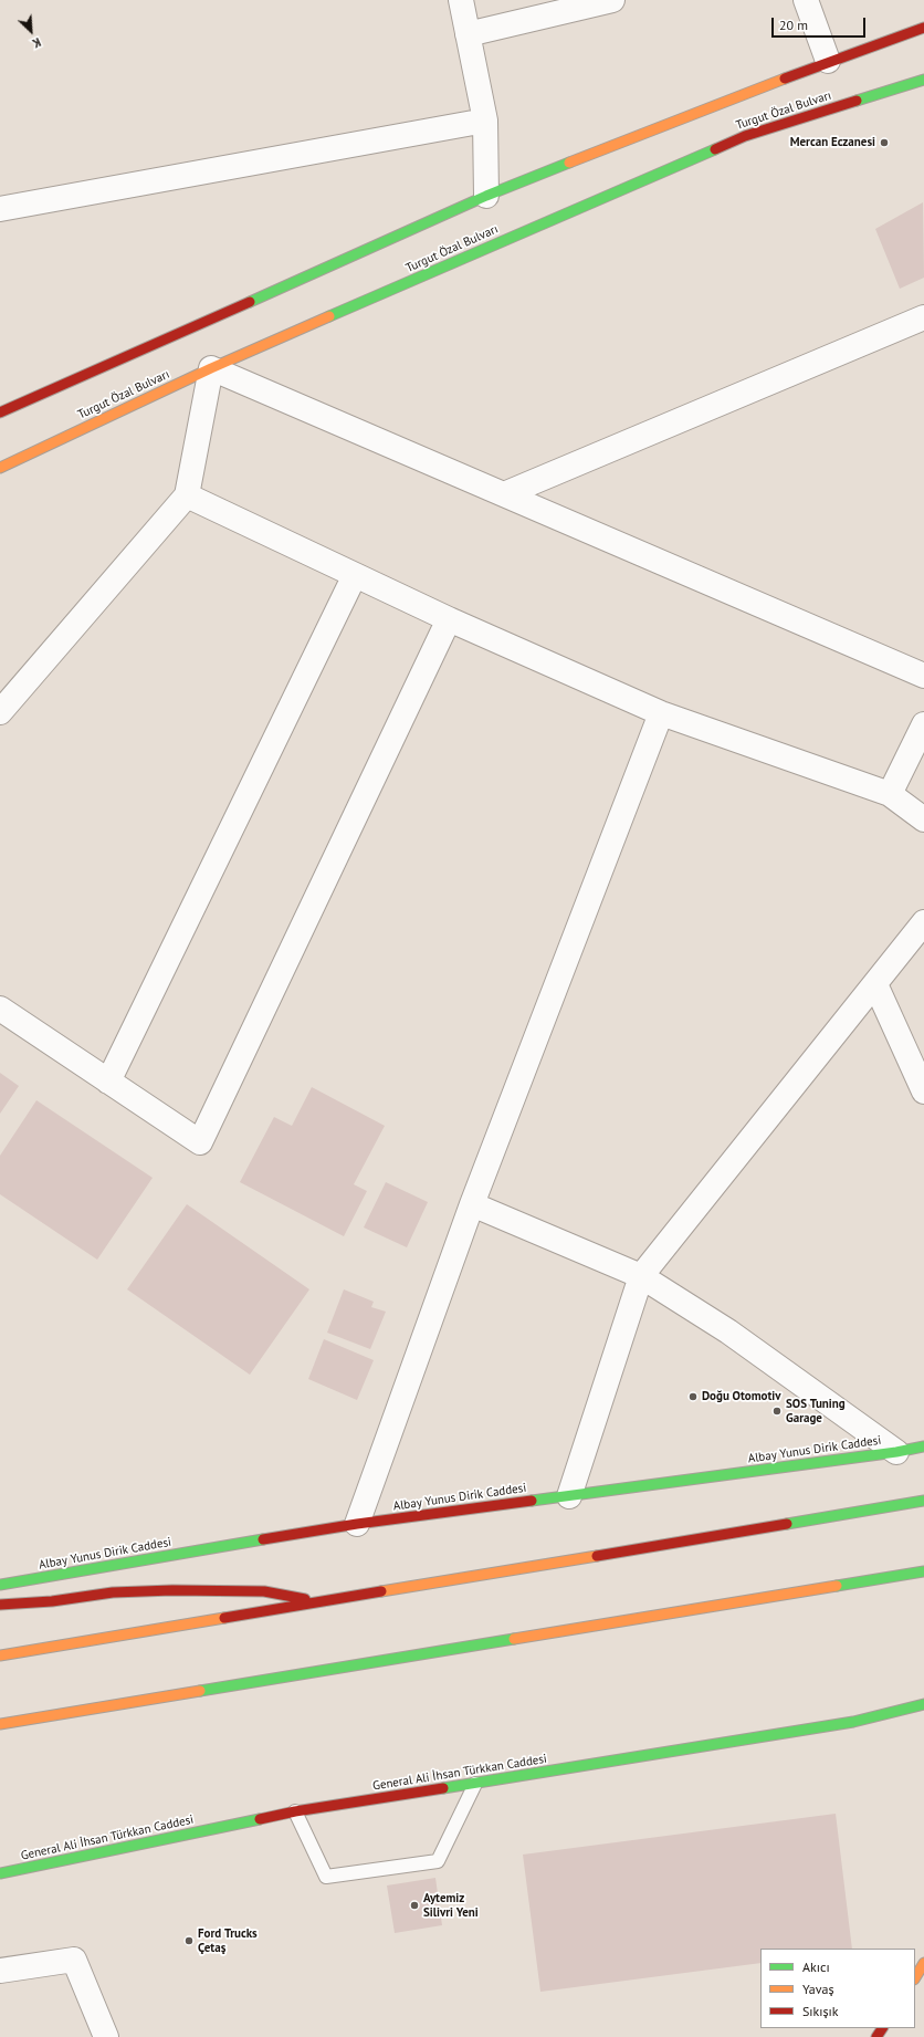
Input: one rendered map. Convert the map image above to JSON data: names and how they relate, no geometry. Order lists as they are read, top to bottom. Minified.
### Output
{"streets":{"main road":["Turgut Özal Bulvarı","Albay Yunus Dirik Caddesi","General Ali İhsan Türkkan Caddesi"]},"places":["Mercan Eczanesi","Doğu Otomotiv","SOS Tuning Garage","Aytemiz Silivri Yeni","Ford Trucks Çetaş"],"legend":["Akıcı","Yavaş","Sıkışık"],"scale_bar":"20 m","north":"bottom right"}
